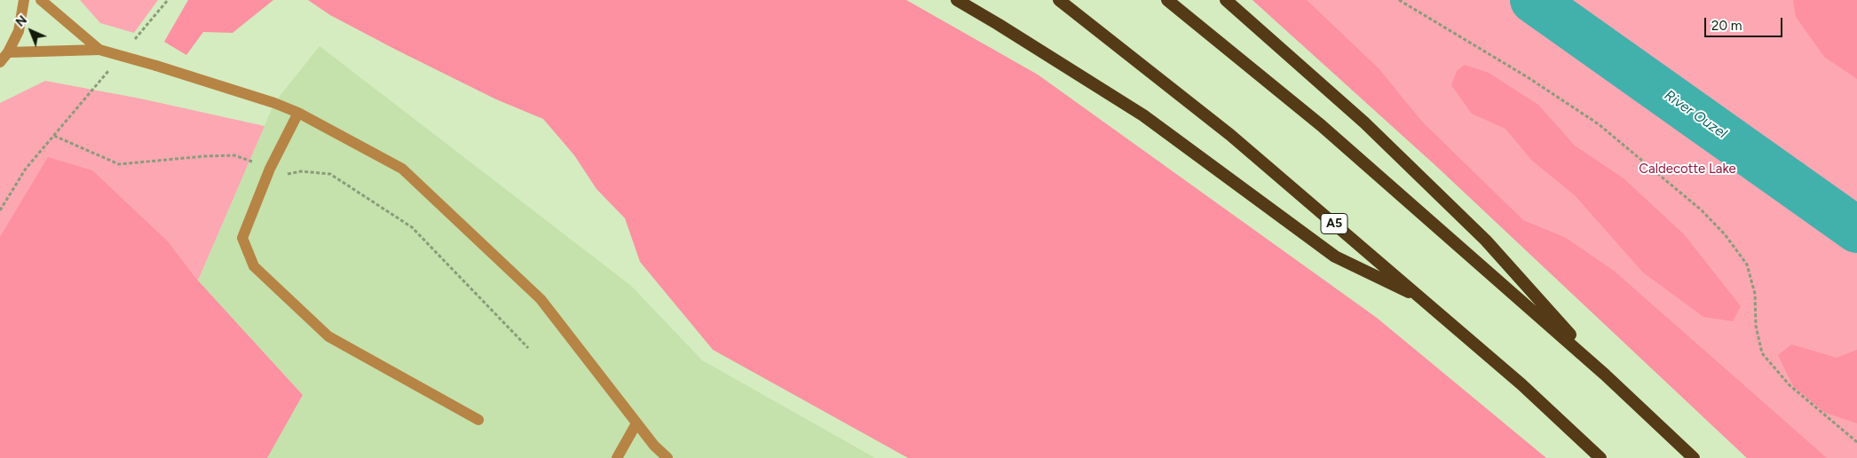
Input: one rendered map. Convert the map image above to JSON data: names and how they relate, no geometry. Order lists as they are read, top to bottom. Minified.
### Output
{"streets":{"highway":["A5"]},"water":["River Ouzel"],"parks":["Caldecotte Lake"],"scale_bar":"20 m","north":"top left"}
